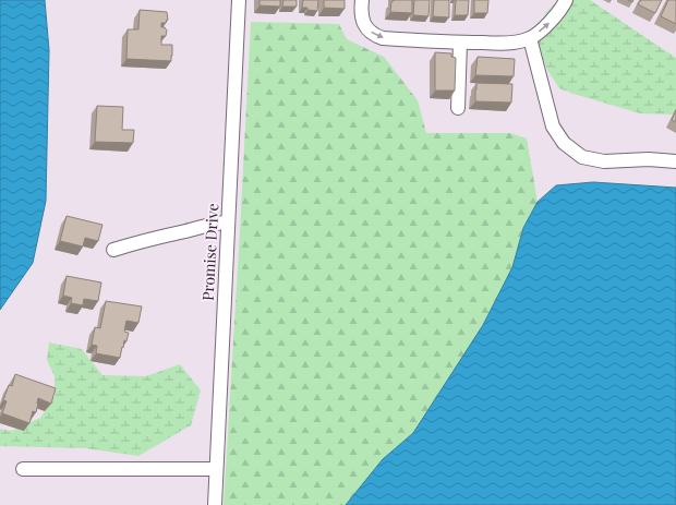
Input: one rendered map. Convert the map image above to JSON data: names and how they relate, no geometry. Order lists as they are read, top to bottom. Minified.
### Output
{"streets":{"street":["Promise Drive"]}}
